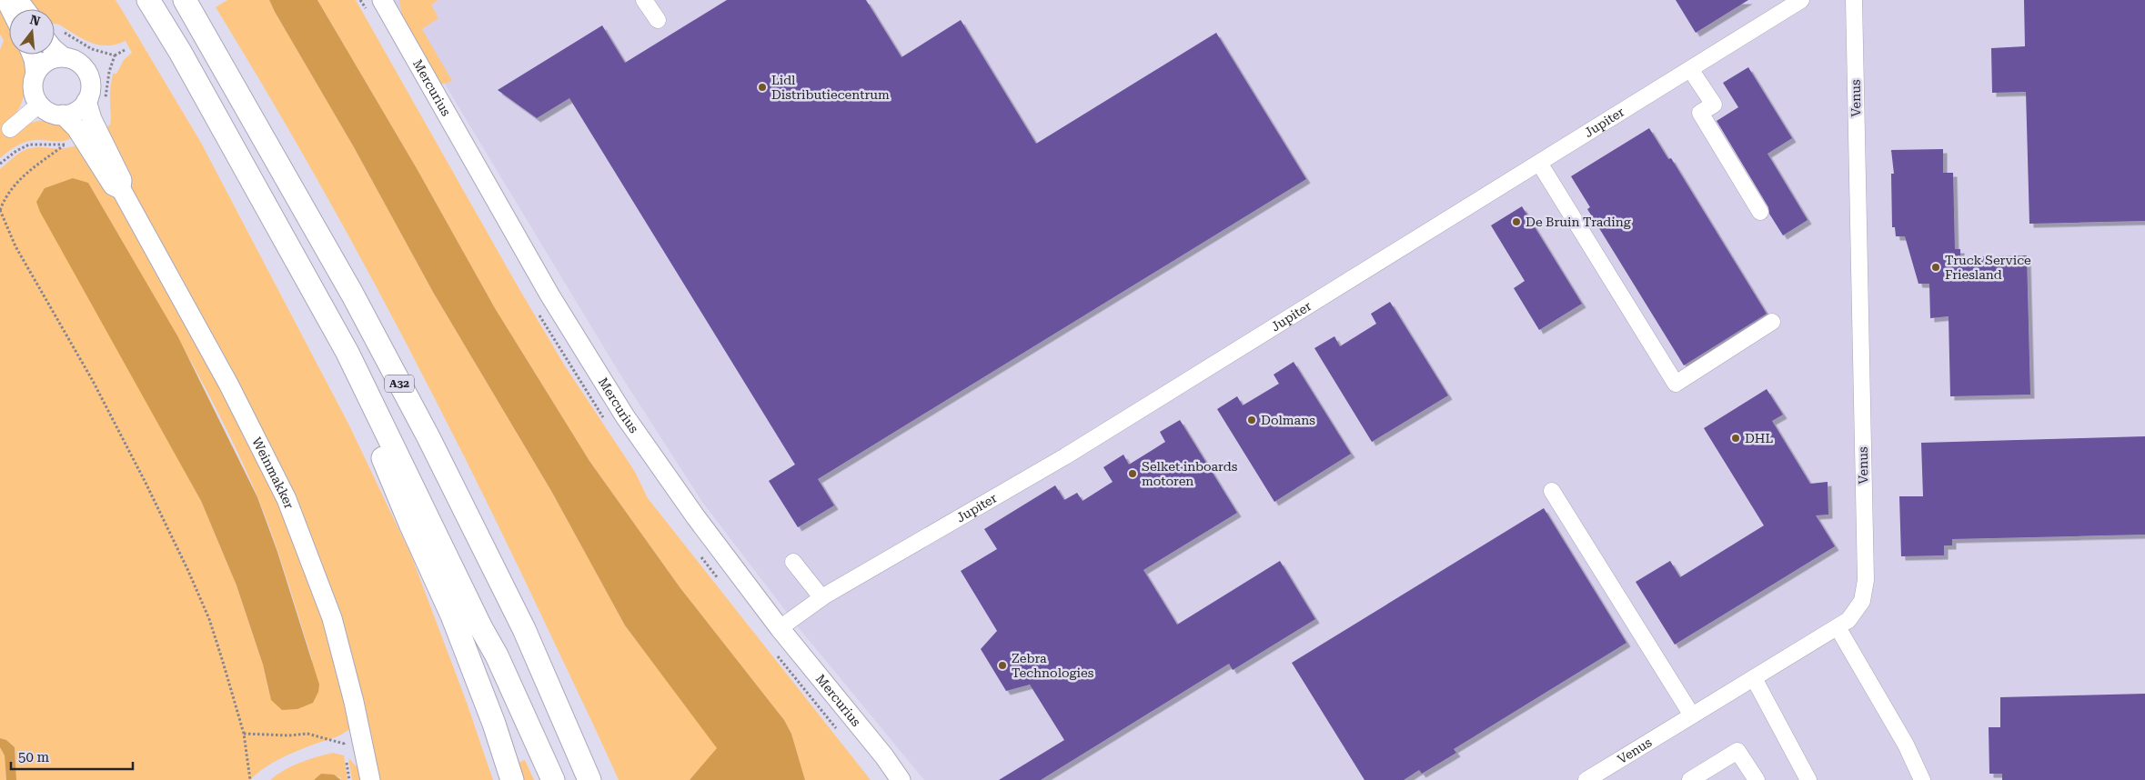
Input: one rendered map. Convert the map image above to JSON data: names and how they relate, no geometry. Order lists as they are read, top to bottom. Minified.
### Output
{"streets":{"highway":["A32"],"main road":["Mercurius","Weinmakker"],"street":["Venus","Jupiter"]},"crossings":[["Mercurius","Jupiter"]],"places":["Lidl Distributiecentrum","De Bruin Trading","Truck Service Friesland","Dolmans","DHL","Selket inboards motoren","Zebra Technologies"],"scale_bar":"50 m","north":"top"}
